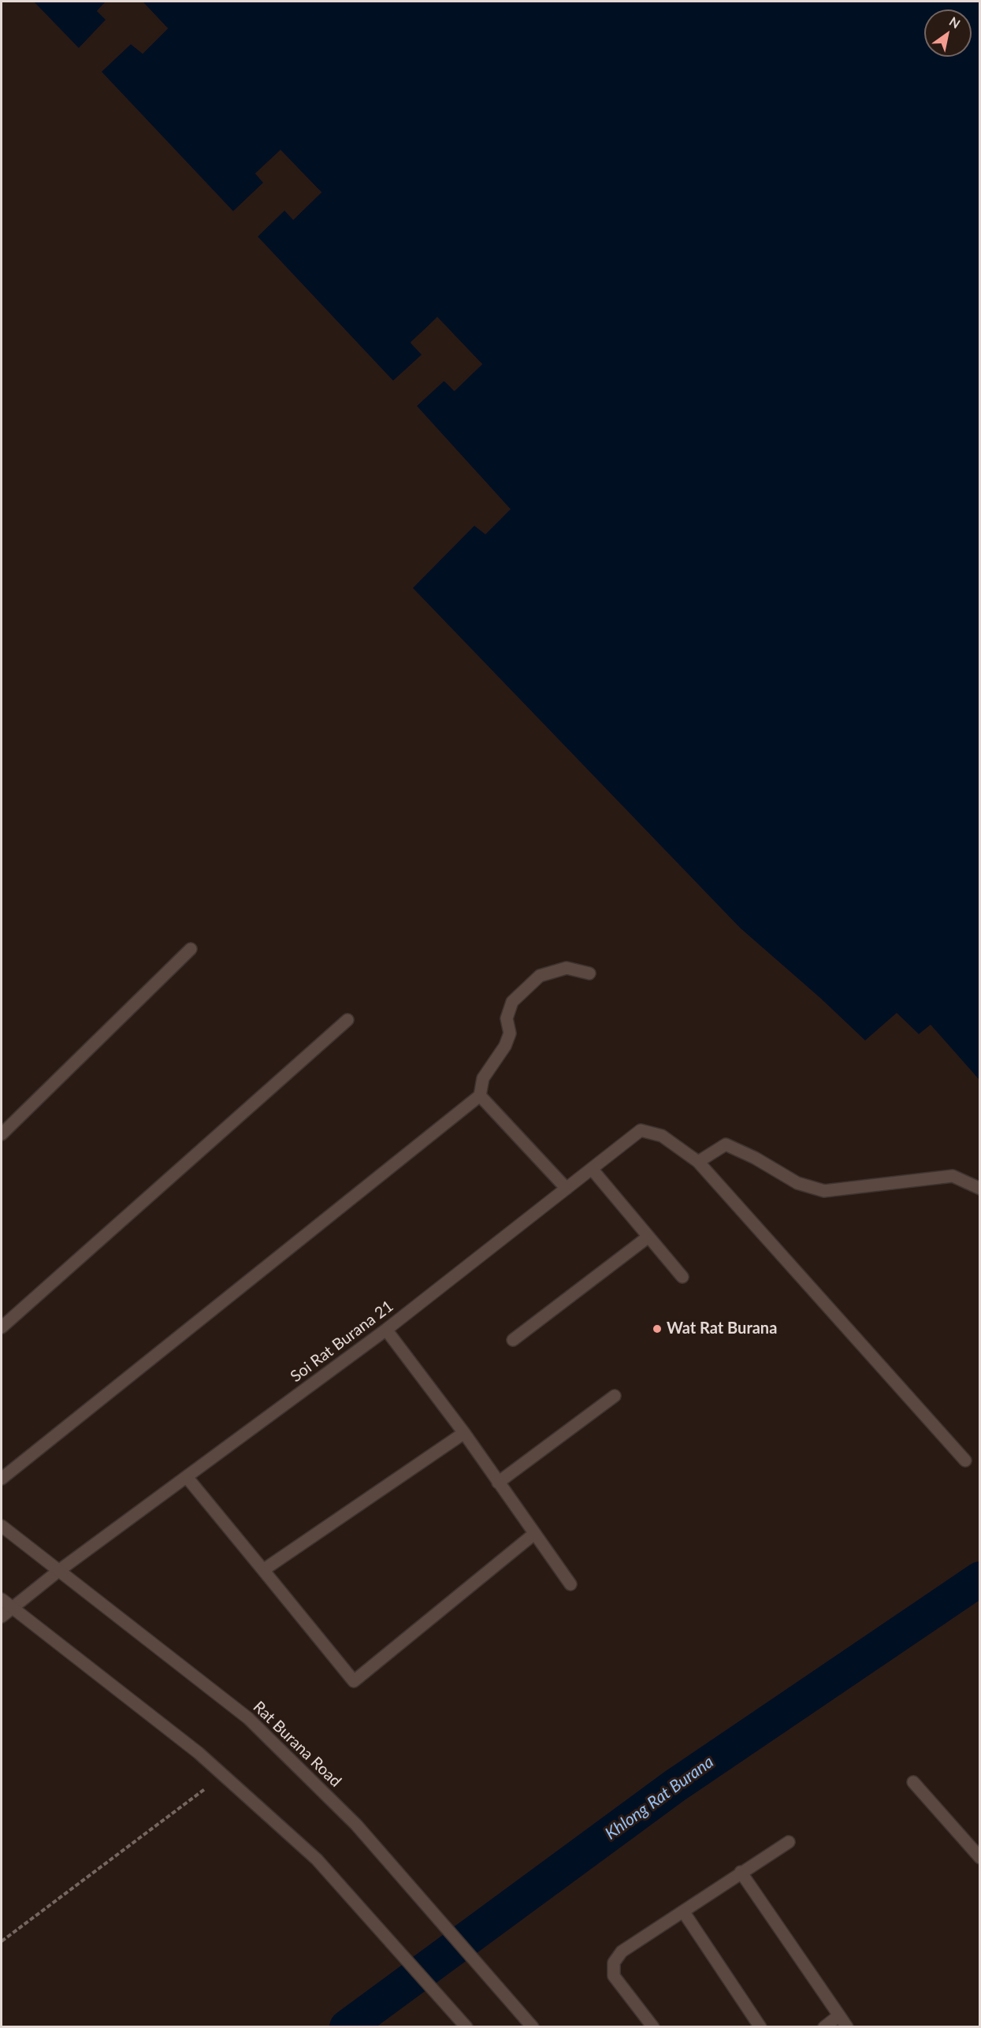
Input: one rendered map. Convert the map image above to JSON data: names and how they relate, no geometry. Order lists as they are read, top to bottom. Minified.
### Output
{"streets":{"main road":["Soi Rat Burana 21","Rat Burana Road"]},"crossings":[["Soi Rat Burana 21","Rat Burana Road"]],"water":["Khlong Rat Burana"],"places":["Wat Rat Burana"],"north":"top right"}
